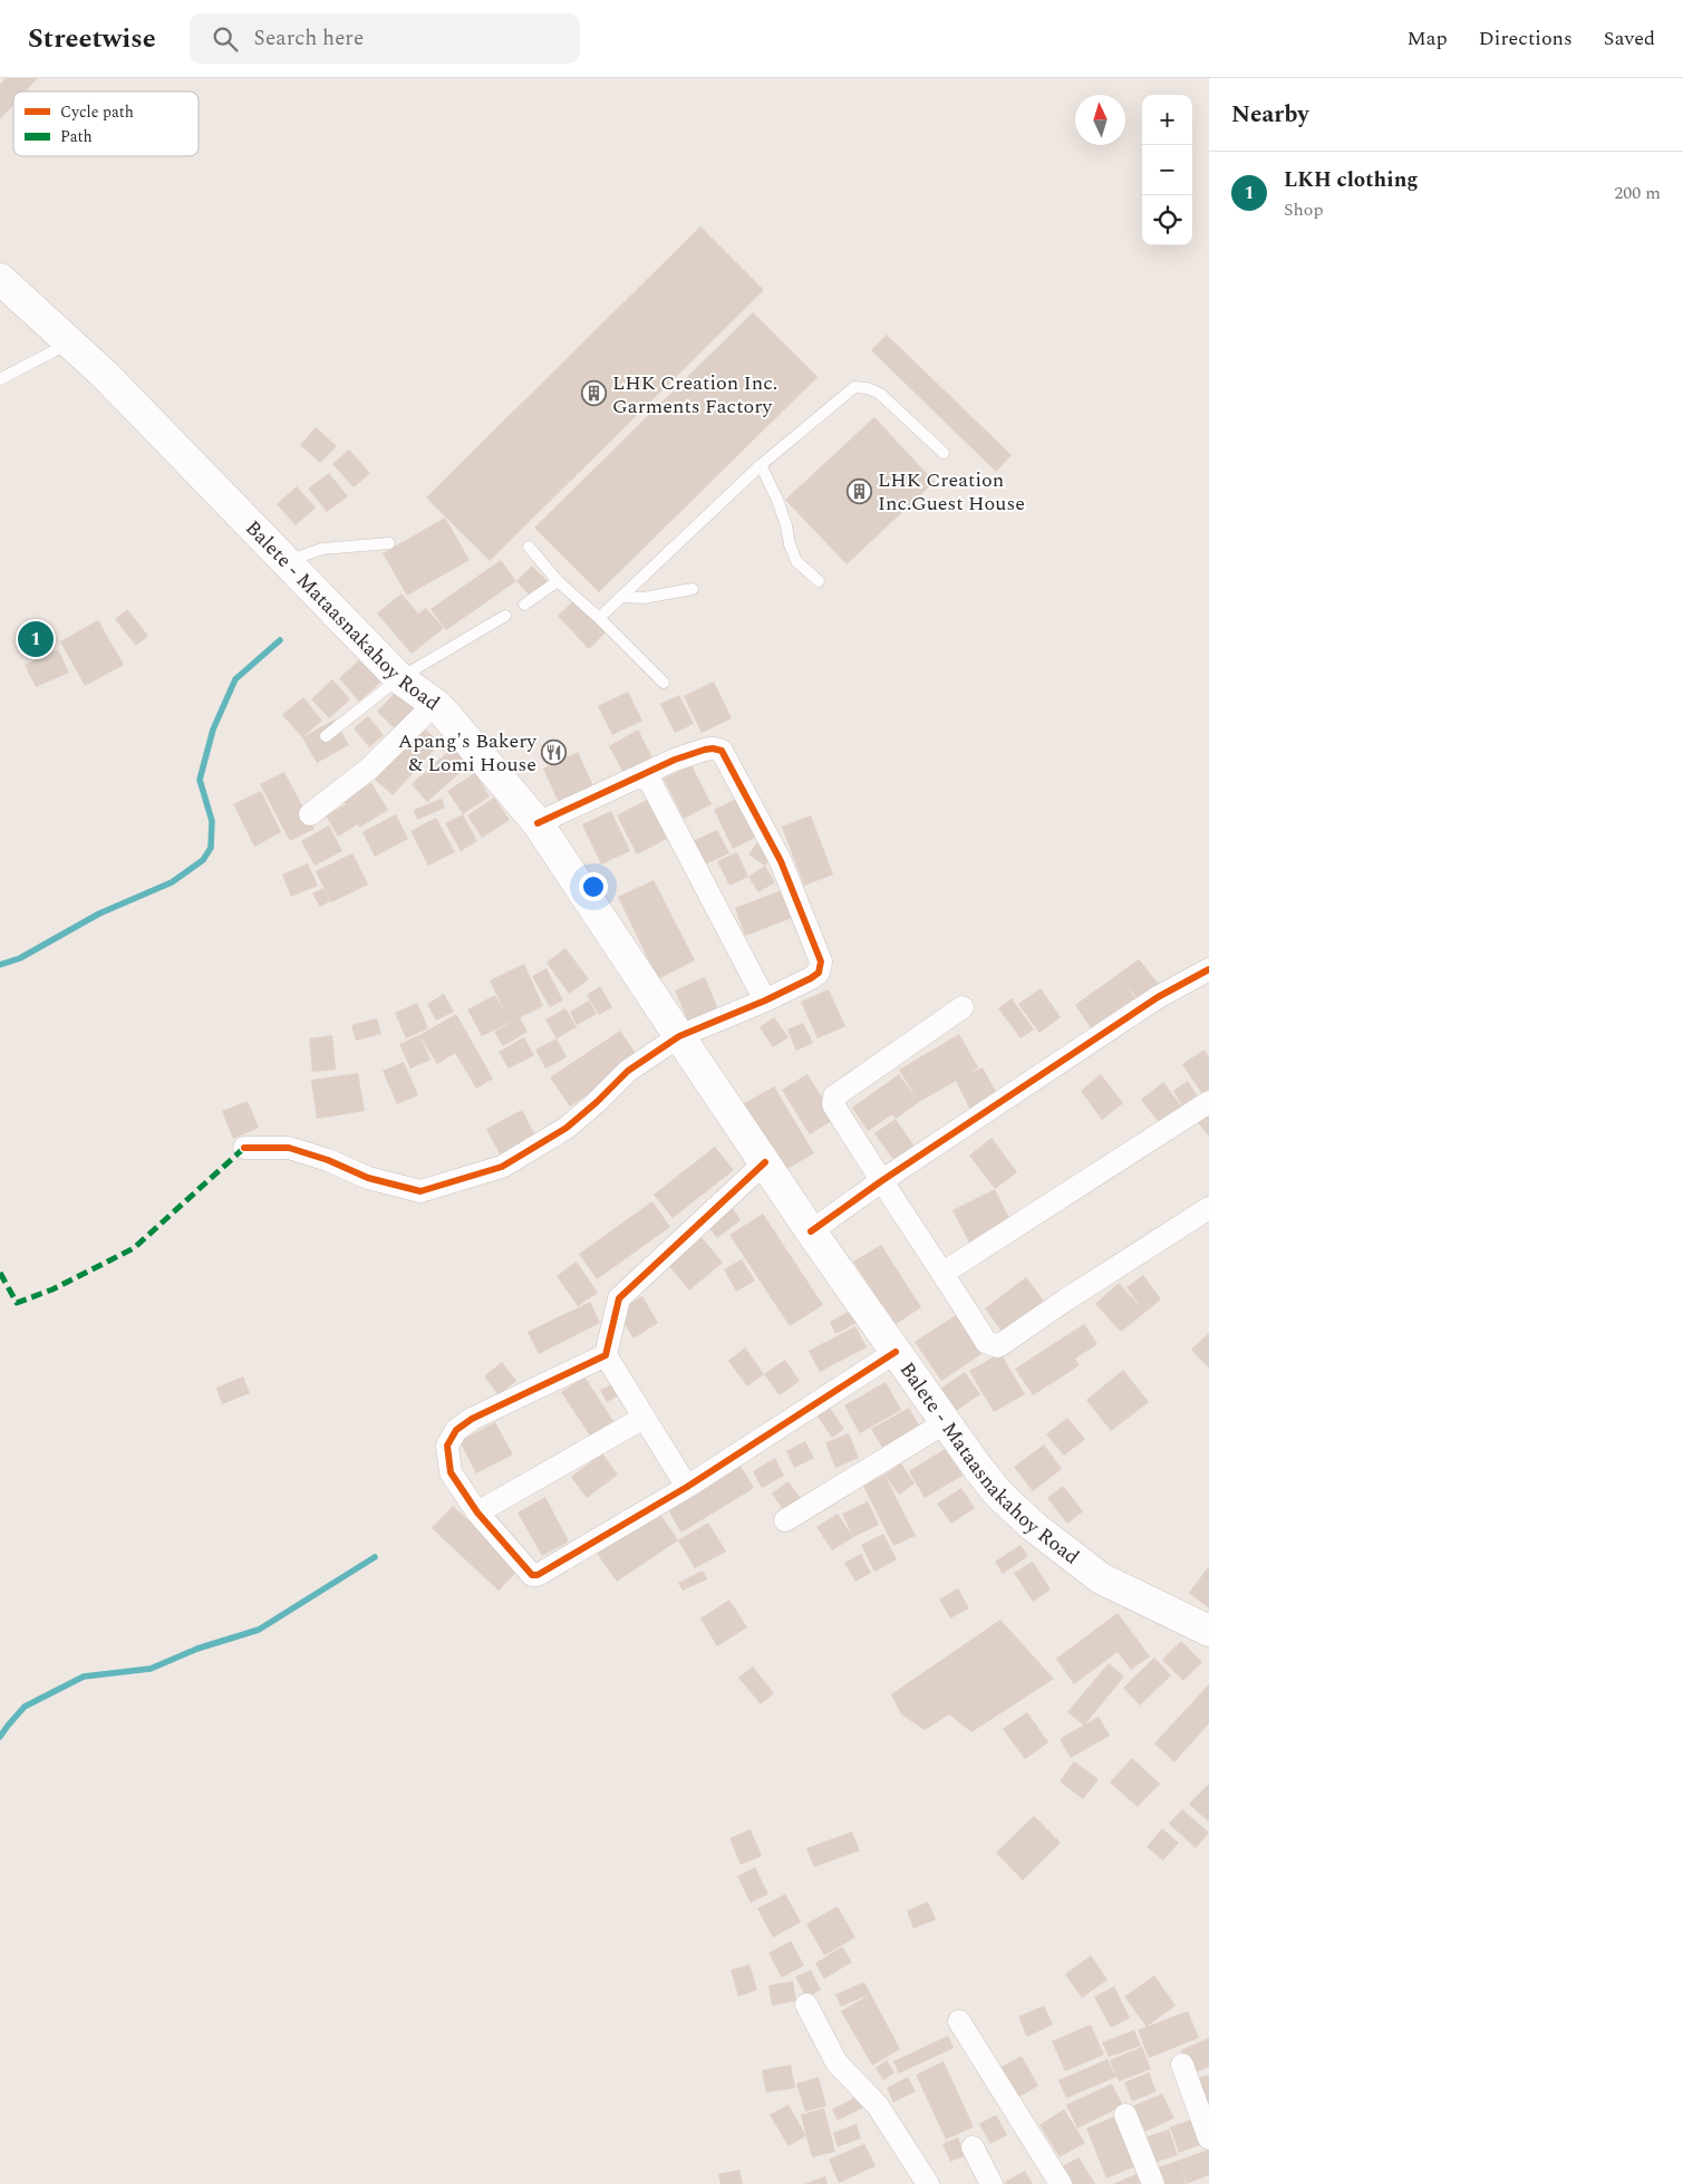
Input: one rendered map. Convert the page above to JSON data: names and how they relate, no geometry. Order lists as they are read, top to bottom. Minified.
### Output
{"streets":{"main road":["Balete - Mataasnakahoy Road"]},"places":{"building":["LHK Creation Inc. Garments Factory","LHK Creation Inc.Guest House"],"restaurant":["Apang's Bakery & Lomi House"]},"legend":["Cycle path","Path"],"north":"top","page":{"header":"Streetwise","search":"Search here","nav":["Map","Directions","Saved"],"heading":"Nearby","map_buttons":["+","−"],"list":[{"mark":"1","name":"LKH clothing","note":"Shop","value":"200 m"}],"pins":"1"}}
